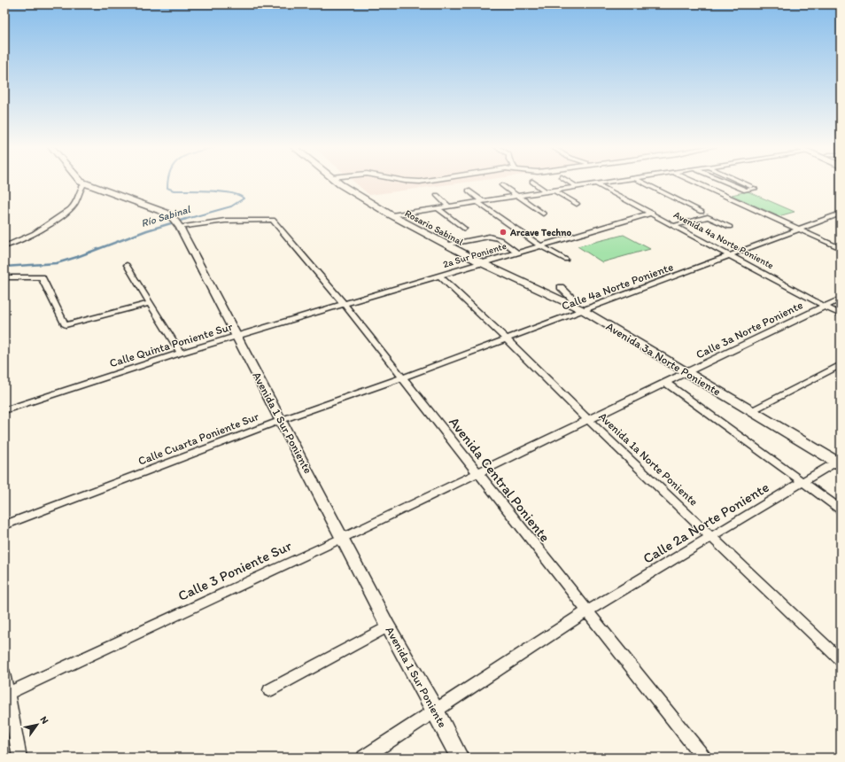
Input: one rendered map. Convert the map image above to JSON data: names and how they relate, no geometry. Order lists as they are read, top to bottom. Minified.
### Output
{"streets":{"main road":["Rosario Sabinal","Avenida 3a Norte Poniente"],"street":["Avenida 4a Norte Poniente","2a Sur Poniente","Calle 4a Norte Poniente","Calle 3a Norte Poniente","Calle Quinta Poniente Sur","Avenida 1 Sur Poniente","Calle Cuarta Poniente Sur","Avenida 1a Norte Poniente","Avenida Central Poniente","Calle 2a Norte Poniente","Calle 3 Poniente Sur"]},"crossings":[["Rosario Sabinal","2a Sur Poniente"],["Rosario Sabinal","Avenida 3a Norte Poniente"],["Avenida 4a Norte Poniente","2a Sur Poniente"],["Avenida 4a Norte Poniente","Calle 4a Norte Poniente"],["Avenida 4a Norte Poniente","Calle 3a Norte Poniente"],["2a Sur Poniente","Calle Quinta Poniente Sur"],["2a Sur Poniente","Avenida 3a Norte Poniente"],["2a Sur Poniente","Avenida 1a Norte Poniente"],["2a Sur Poniente","Avenida Central Poniente"],["Calle 4a Norte Poniente","Avenida 3a Norte Poniente"],["Calle 4a Norte Poniente","Calle Cuarta Poniente Sur"],["Calle 4a Norte Poniente","Avenida 1a Norte Poniente"],["Calle 4a Norte Poniente","Avenida Central Poniente"],["Calle 3a Norte Poniente","Avenida 3a Norte Poniente"],["Calle 3a Norte Poniente","Avenida 1a Norte Poniente"],["Calle 3a Norte Poniente","Avenida Central Poniente"],["Calle 3a Norte Poniente","Calle 3 Poniente Sur"],["Calle Quinta Poniente Sur","Avenida 1 Sur Poniente"],["Calle Quinta Poniente Sur","Avenida Central Poniente"],["Avenida 3a Norte Poniente","Calle 2a Norte Poniente"],["Avenida 1 Sur Poniente","Calle Cuarta Poniente Sur"],["Avenida 1 Sur Poniente","Avenida Central Poniente"],["Avenida 1 Sur Poniente","Calle 2a Norte Poniente"],["Avenida 1 Sur Poniente","Calle 3 Poniente Sur"],["Calle Cuarta Poniente Sur","Avenida Central Poniente"],["Avenida 1a Norte Poniente","Calle 2a Norte Poniente"],["Avenida Central Poniente","Calle 2a Norte Poniente"],["Avenida Central Poniente","Calle 3 Poniente Sur"]],"water":["Río Sabinal"],"places":["Arcave Techno"],"north":"top right"}
